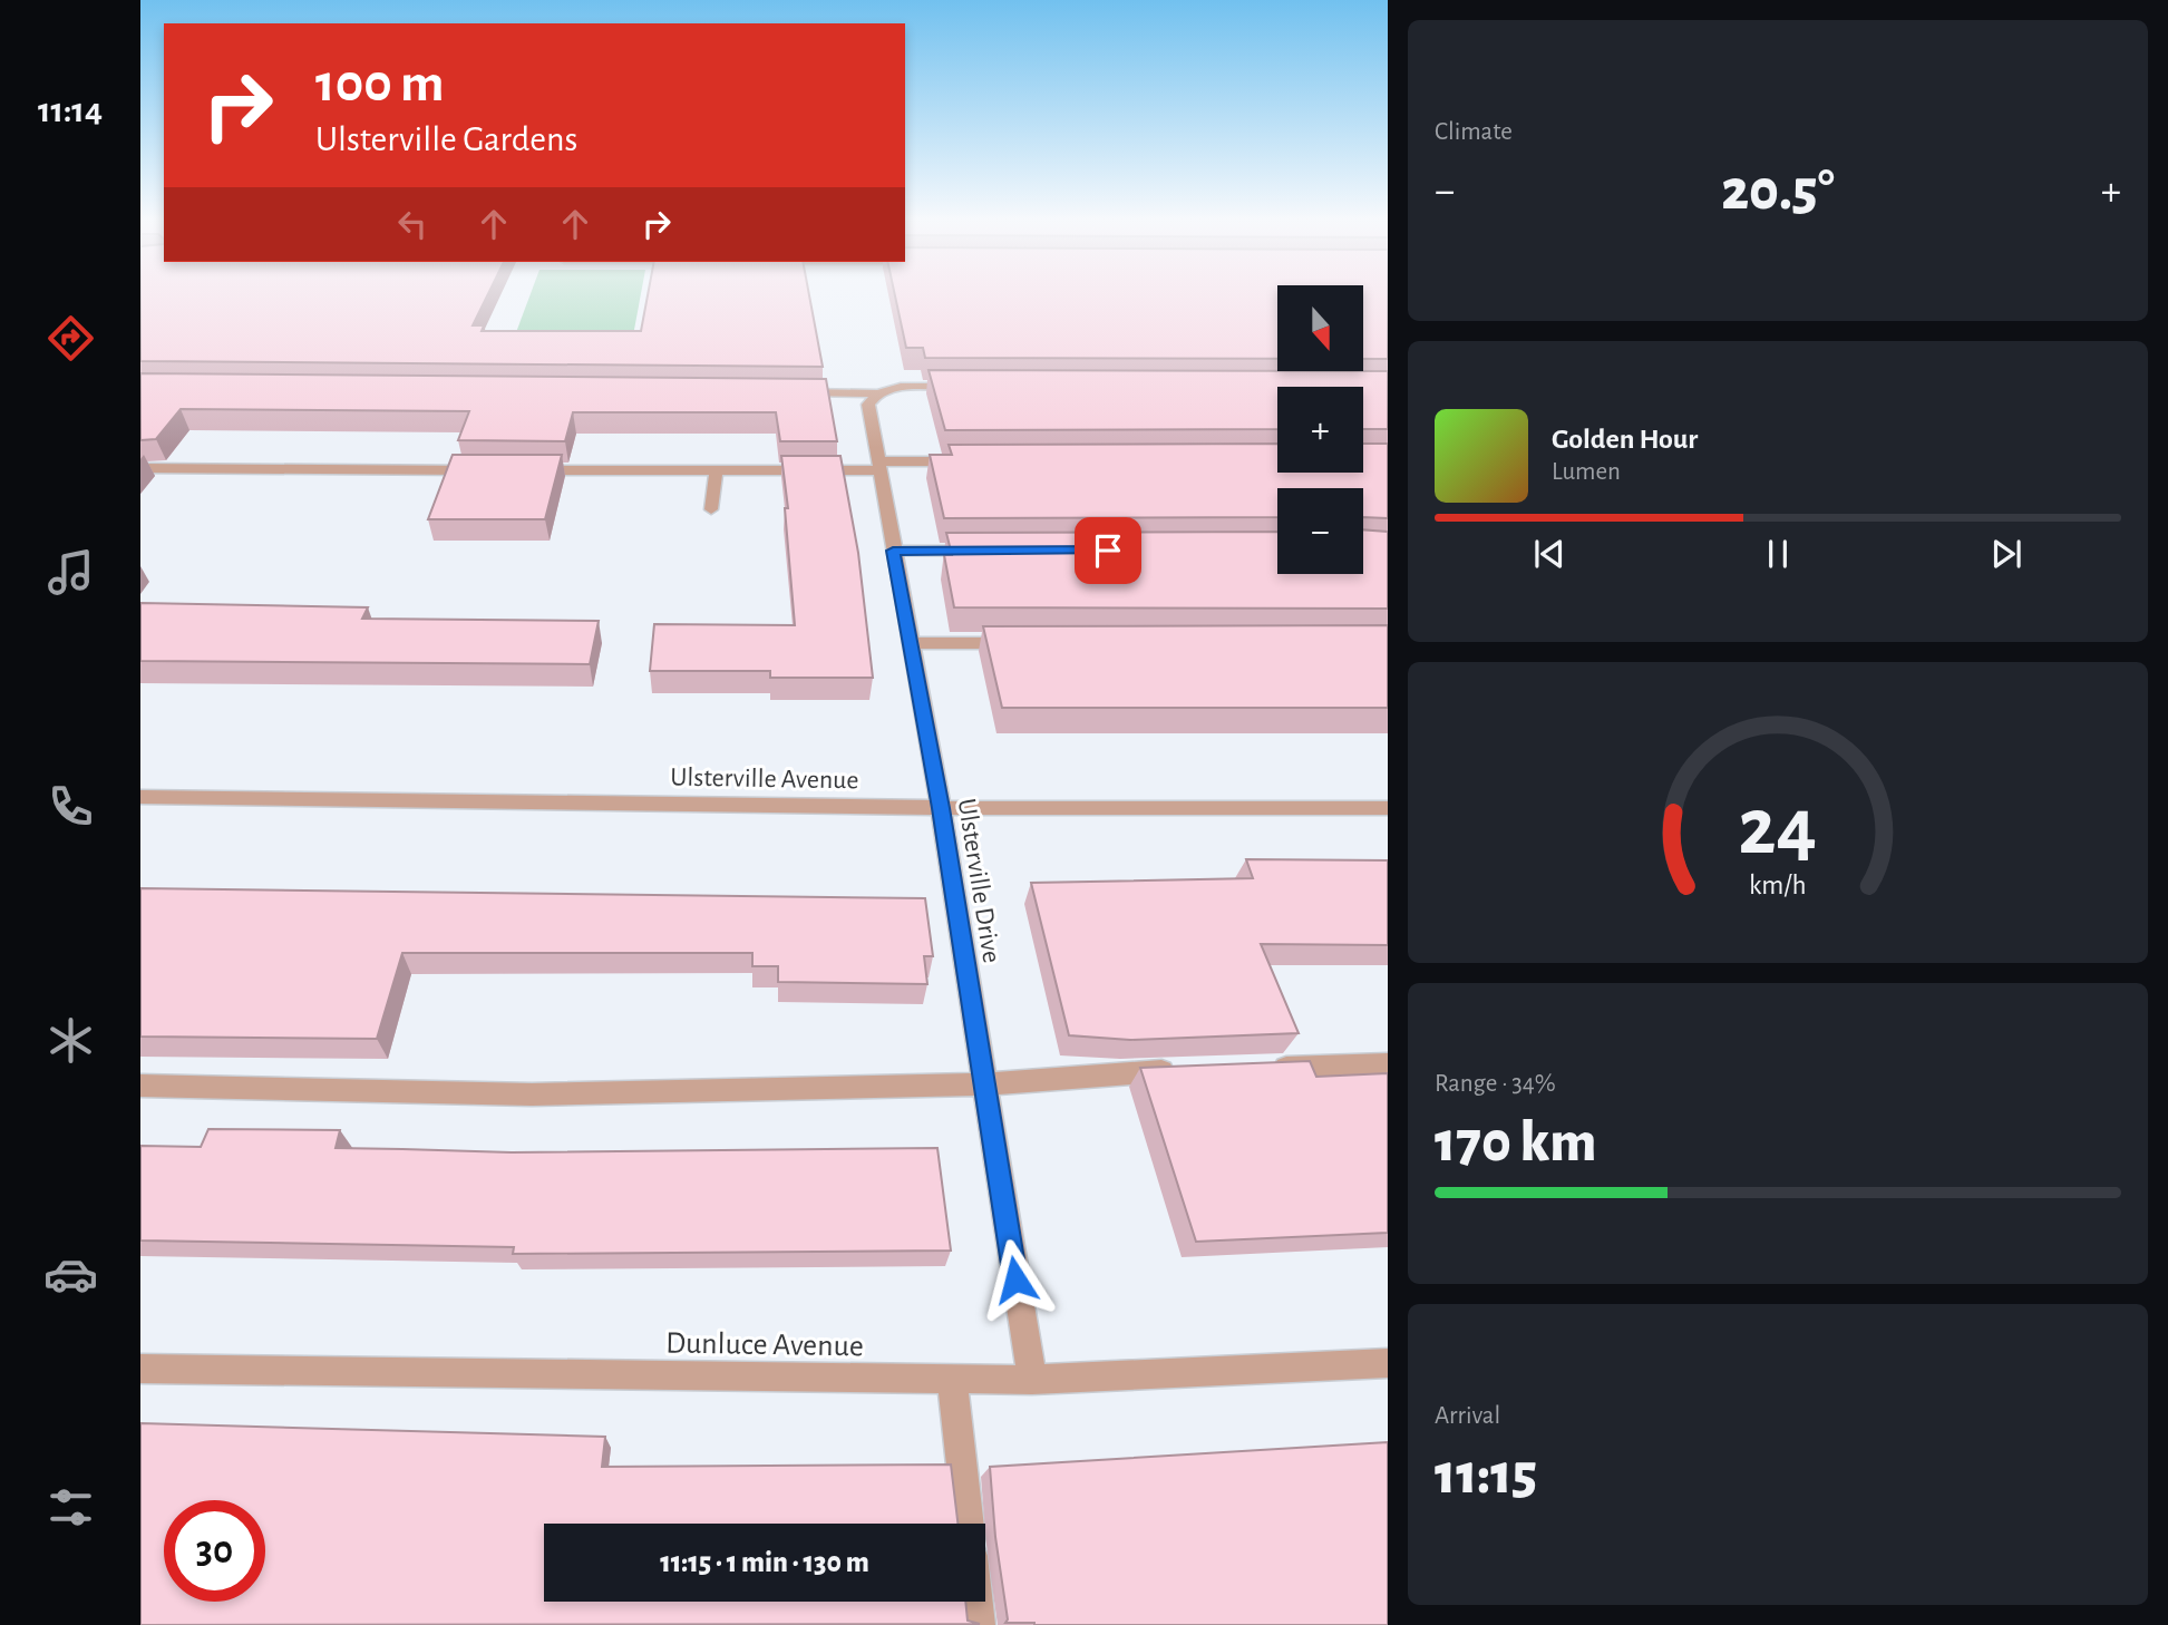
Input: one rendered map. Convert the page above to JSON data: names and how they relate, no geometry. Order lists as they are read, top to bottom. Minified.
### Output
{"streets":{"street":["Ulsterville Avenue","Ulsterville Drive","Dunluce Avenue"]},"crossings":[["Ulsterville Avenue","Ulsterville Drive"],["Ulsterville Drive","Dunluce Avenue"]],"north":"bottom","page":{"tabs":"11:14","tile":["Climate",["Range · 34%","170 km"],["Arrival","11:15"]],"turn":["100 m","Ulsterville Gardens"],"heat":["−","20.5°","+"],"map_buttons":["+","−"],"song":["Golden Hour","Lumen"],"limit":"30","trip":"11:15 · 1 min · 130 m","gauge":["24","km/h"]}}
